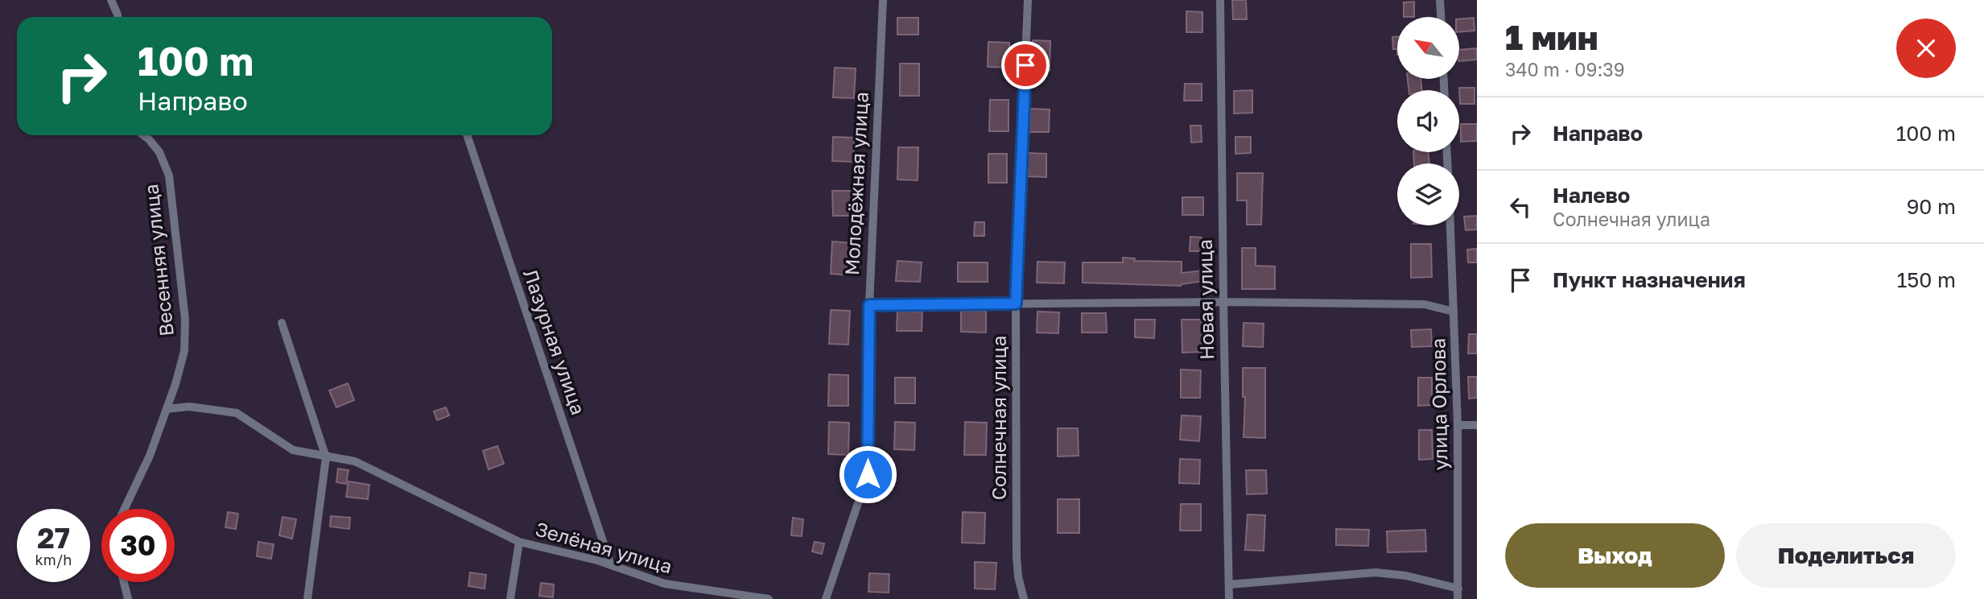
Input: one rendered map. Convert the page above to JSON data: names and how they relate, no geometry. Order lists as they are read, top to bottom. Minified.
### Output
{"streets":{"street":["Молодёжная улица","Весенняя улица","Новая улица","Лазурная улица","улица Орлова","Солнечная улица","Зелёная улица"]},"crossings":[["Лазурная улица","Зелёная улица"]],"north":"top left","page":{"heading":["1 мин","340 m · 09:39"],"turn":["100 m","Направо"],"list":[{"name":"Направо","value":"100 m"},{"name":"Налево","note":"Солнечная улица","value":"90 m"},{"name":"Пункт назначения","value":"150 m"}],"speed":"27 km/h","limit":"30","buttons":["Выход","Поделиться"]}}
